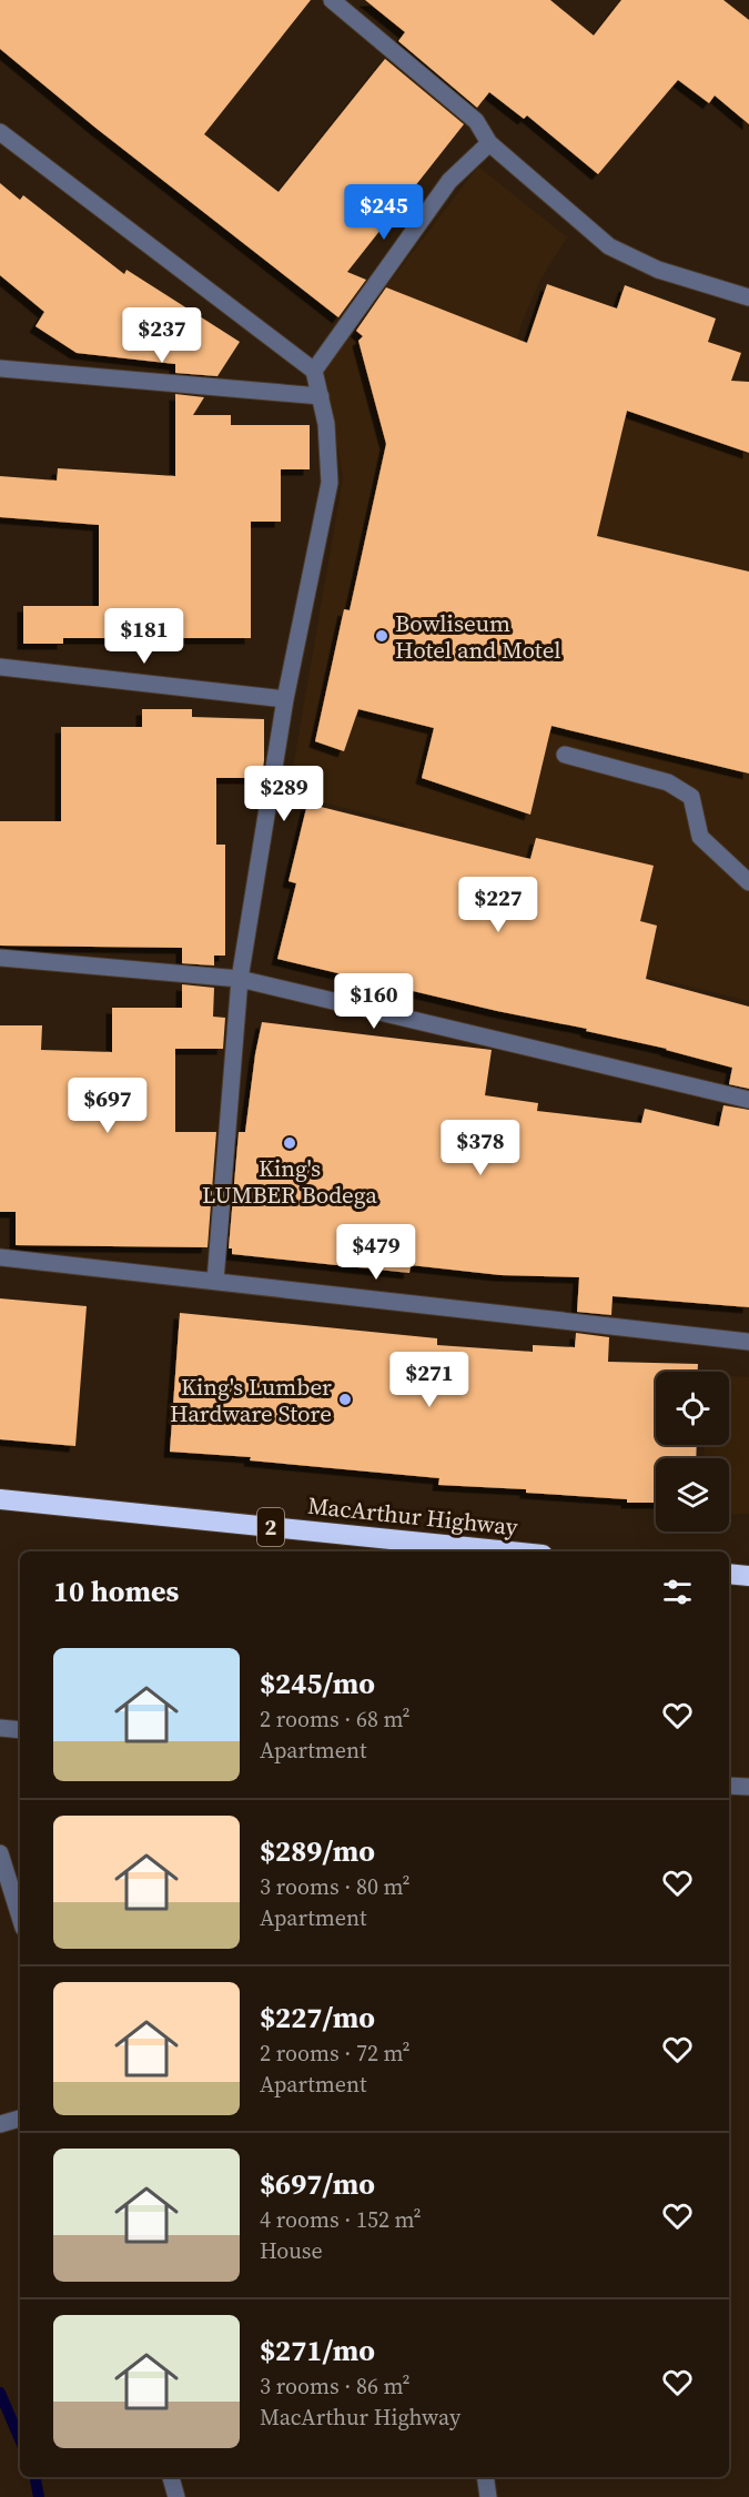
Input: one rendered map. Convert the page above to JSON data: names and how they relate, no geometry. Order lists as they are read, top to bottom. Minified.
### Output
{"streets":{"highway":["MacArthur Highway","2"]},"places":["Bowliseum Hotel and Motel","King's LUMBER Bodega","King's Lumber Hardware Store"],"page":{"price":["$245","$237","$181","$289","$227","$160","$697","$378","$479","$271"],"heading":"10 homes","list":[{"name":"$245/mo","note":"2 rooms · 68 m² · Apartment"},{"name":"$289/mo","note":"3 rooms · 80 m² · Apartment"},{"name":"$227/mo","note":"2 rooms · 72 m² · Apartment"},{"name":"$697/mo","note":"4 rooms · 152 m² · House"},{"name":"$271/mo","note":"3 rooms · 86 m² · MacArthur Highway"}]}}
